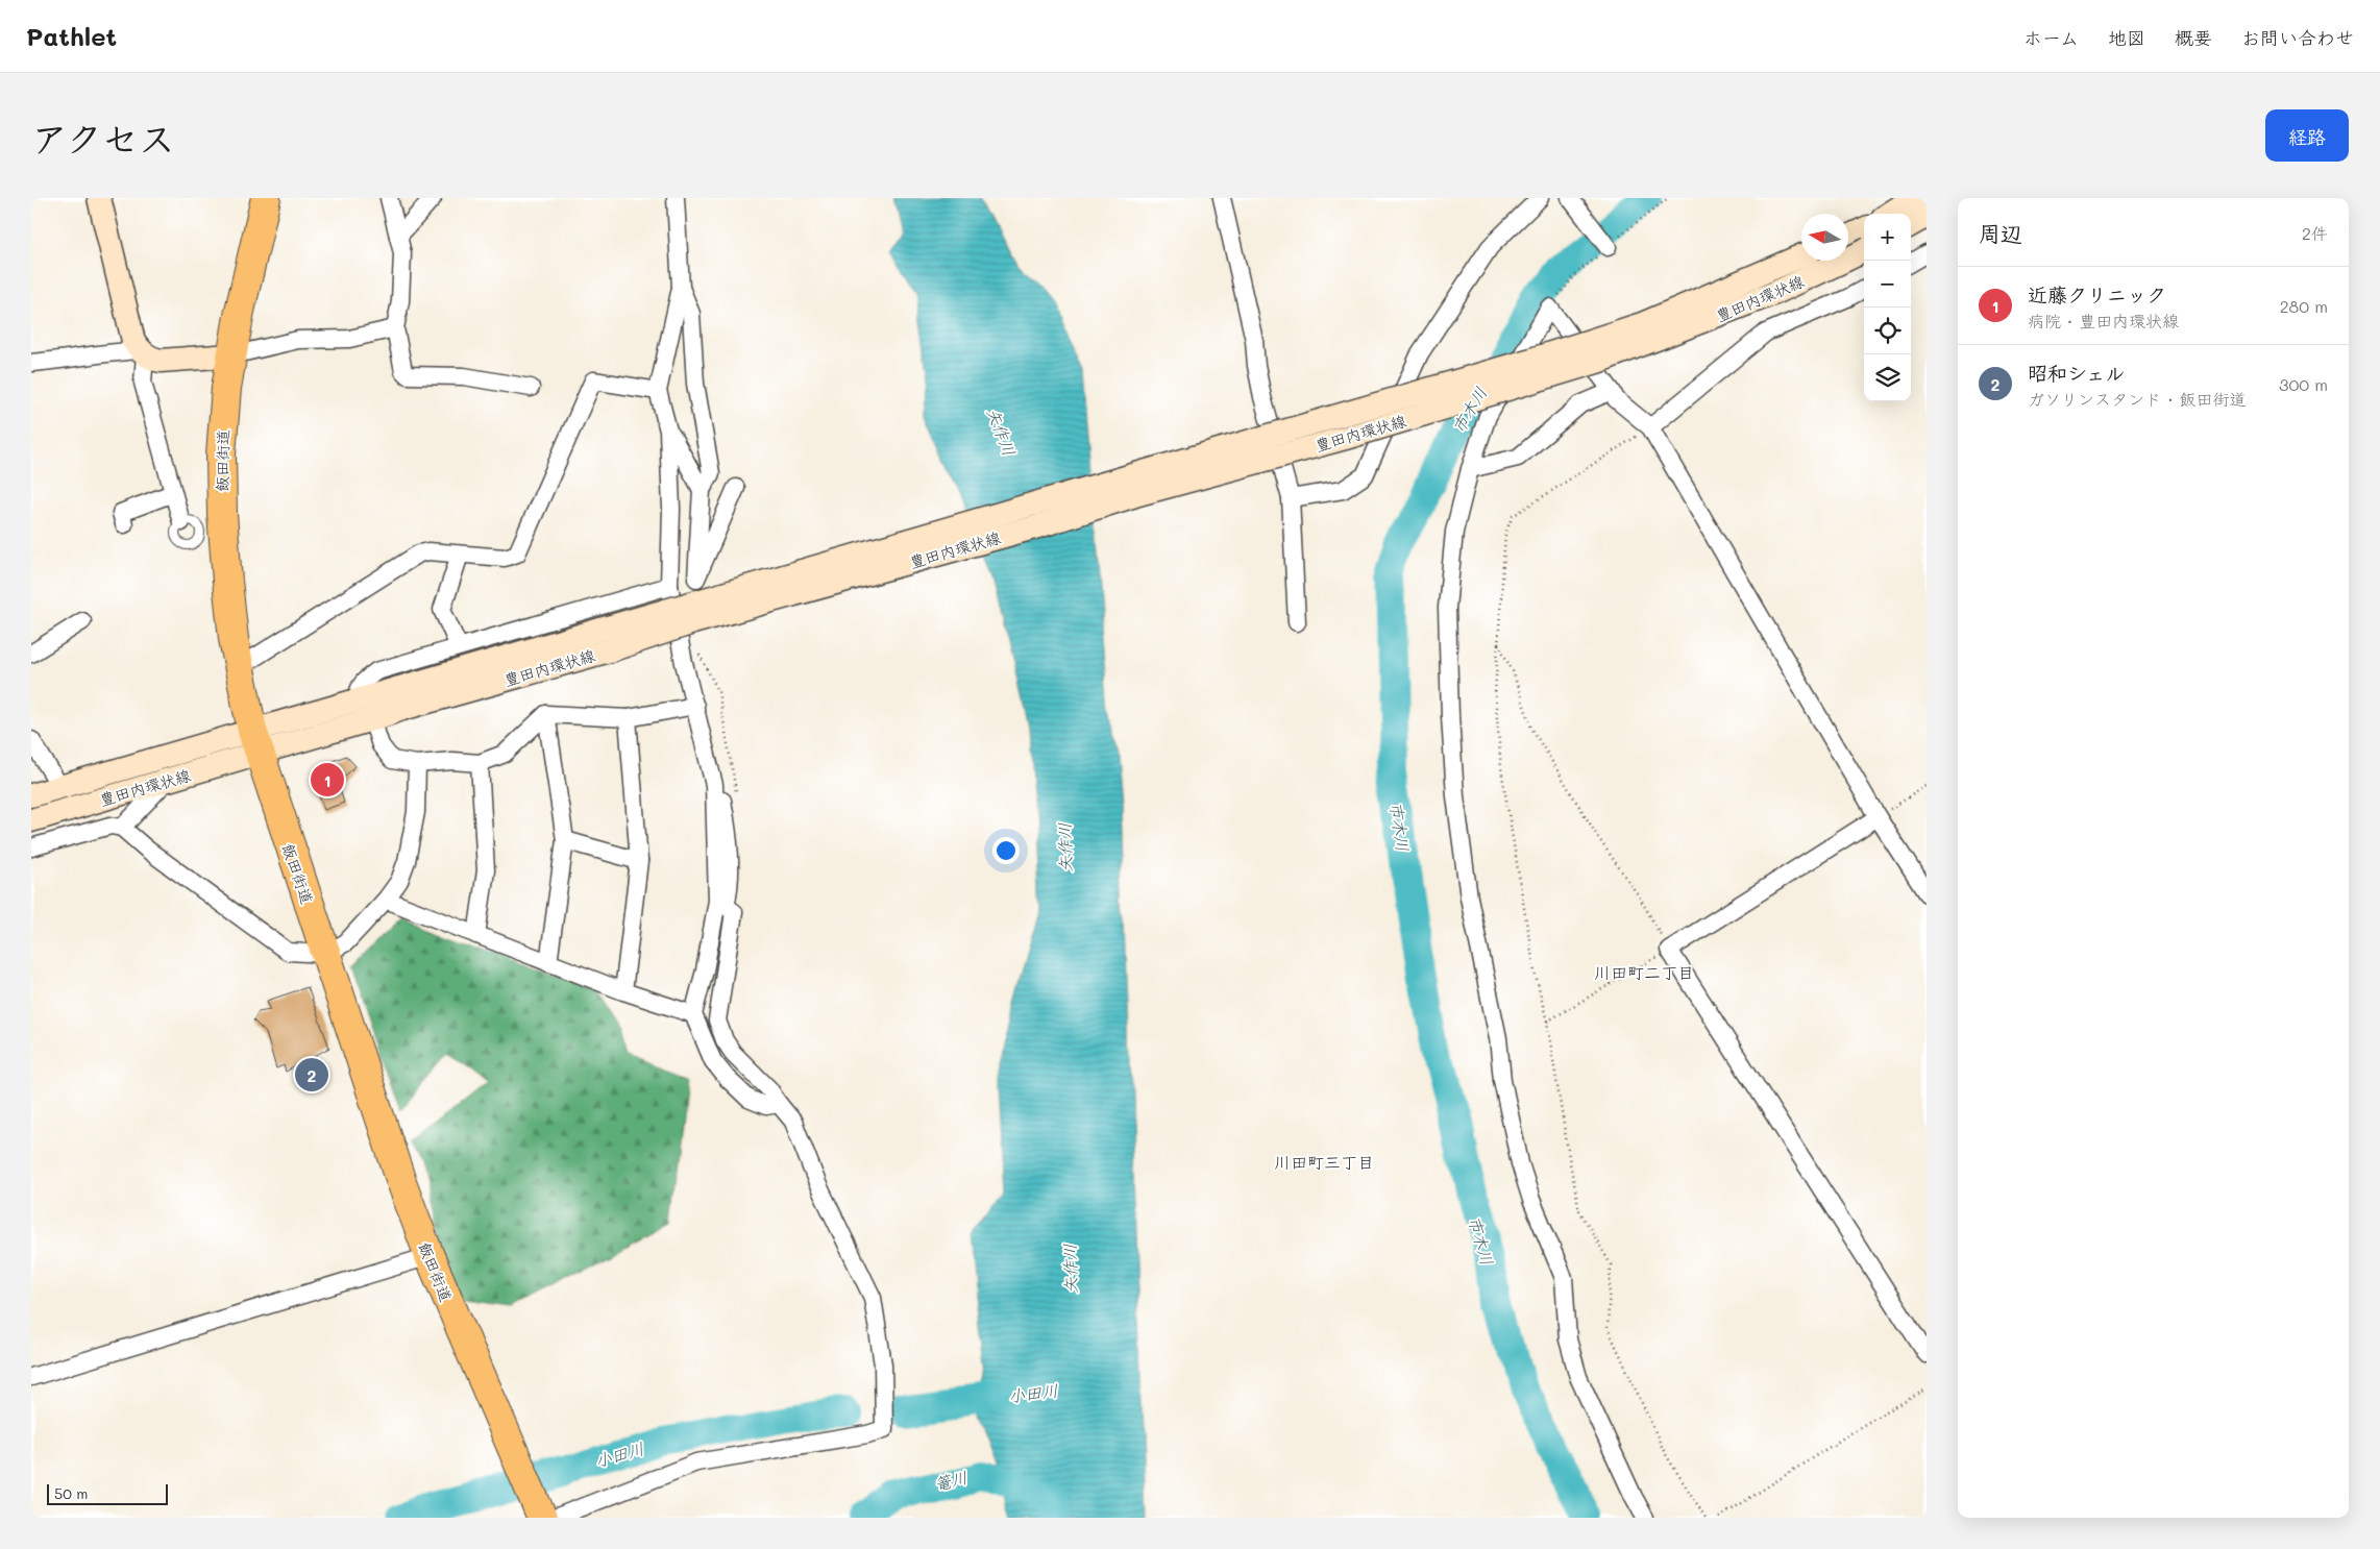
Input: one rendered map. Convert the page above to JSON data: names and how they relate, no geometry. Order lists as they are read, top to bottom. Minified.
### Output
{"streets":{"highway":["飯田街道"],"street":["豊田内環状線"]},"crossings":[["豊田内環状線","飯田街道"]],"districts":["川田町二丁目","川田町三丁目"],"water":["市木川","矢作川","小田川","篭川"],"scale_bar":"50 m","north":"left","page":{"header":"Pathlet","nav":["ホーム","地図","概要","お問い合わせ"],"title":"アクセス","buttons":"経路","heading":["周辺","2件"],"map_buttons":["+","−"],"list":[{"mark":"1","name":"近藤クリニック","note":"病院 · 豊田内環状線","value":"280 m"},{"mark":"2","name":"昭和シェル","note":"ガソリンスタンド · 飯田街道","value":"300 m"}],"pins":["1","2"],"scale":"50 m"}}
